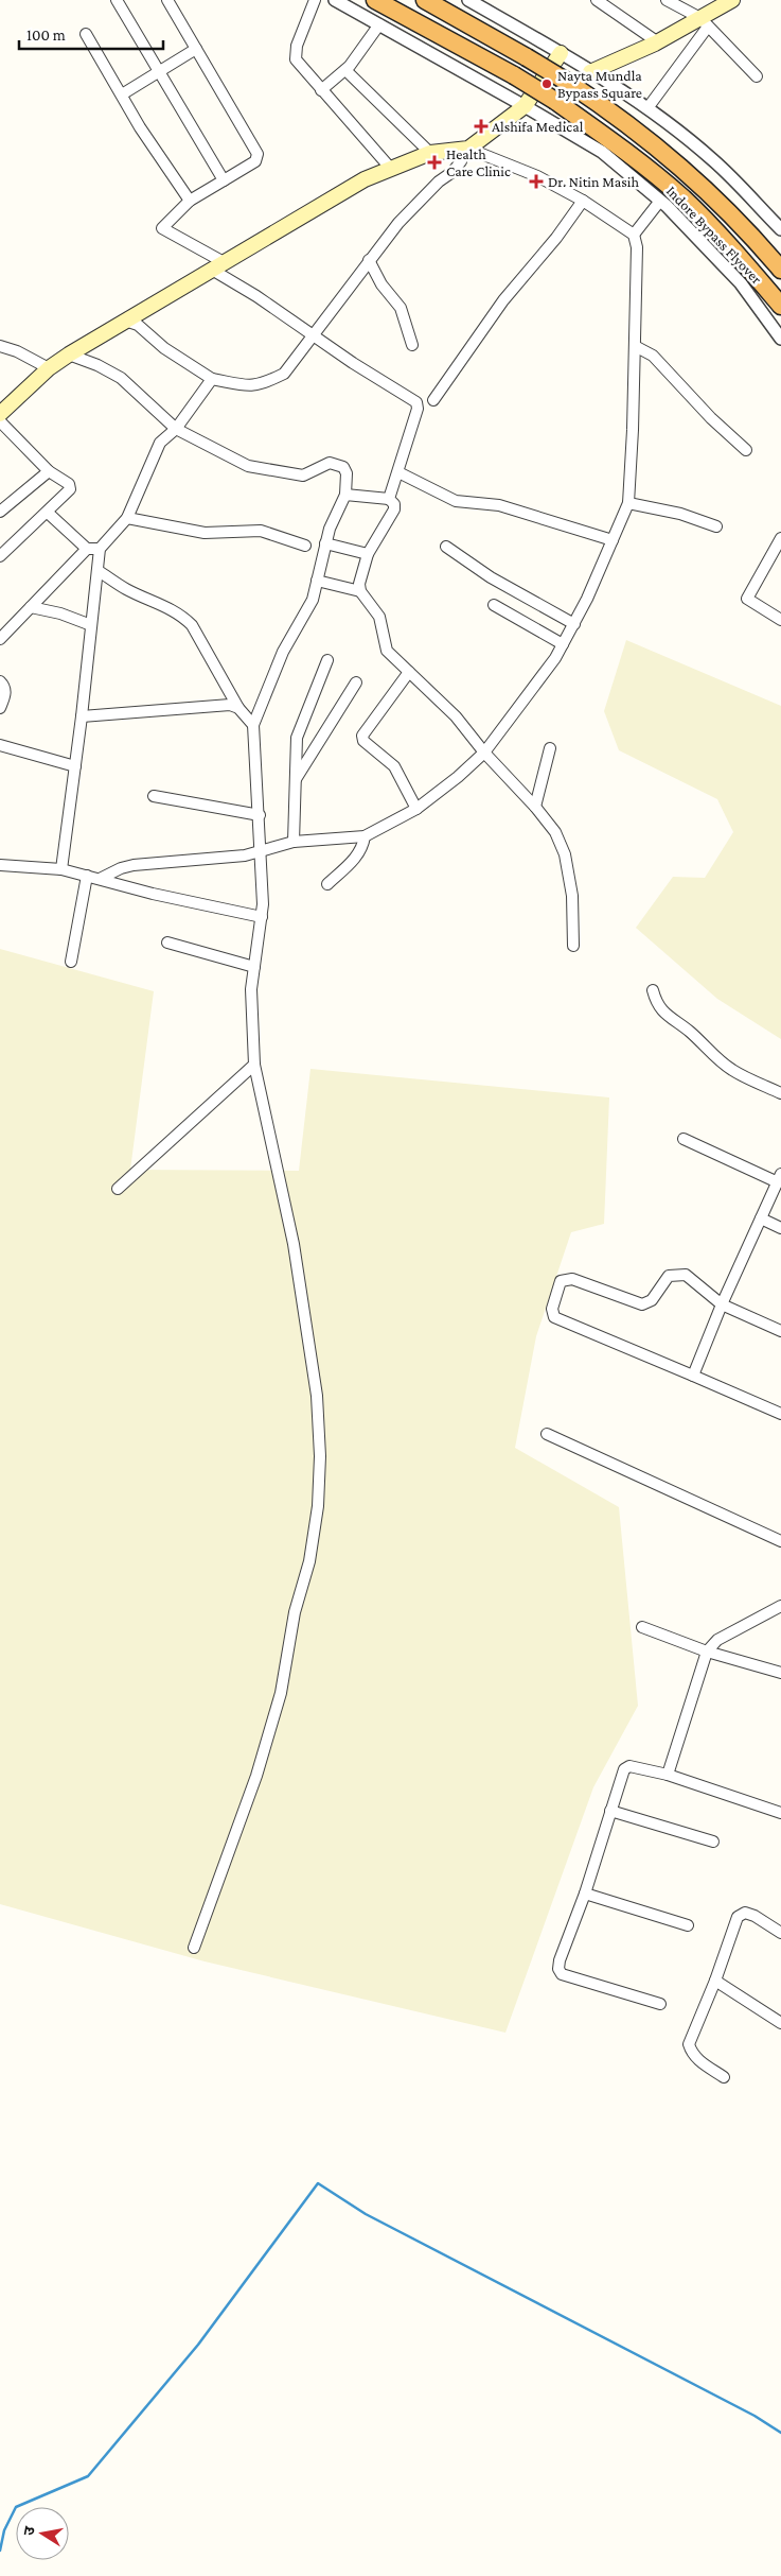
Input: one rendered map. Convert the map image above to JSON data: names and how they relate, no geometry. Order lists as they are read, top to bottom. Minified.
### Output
{"streets":{"highway":["Indore Bypass Flyover"]},"places":{"other":["Nayta Mundla Bypass Square"],"health":["Alshifa Medical","Health Care Clinic","Dr. Nitin Masih"]},"scale_bar":"100 m","north":"left"}
